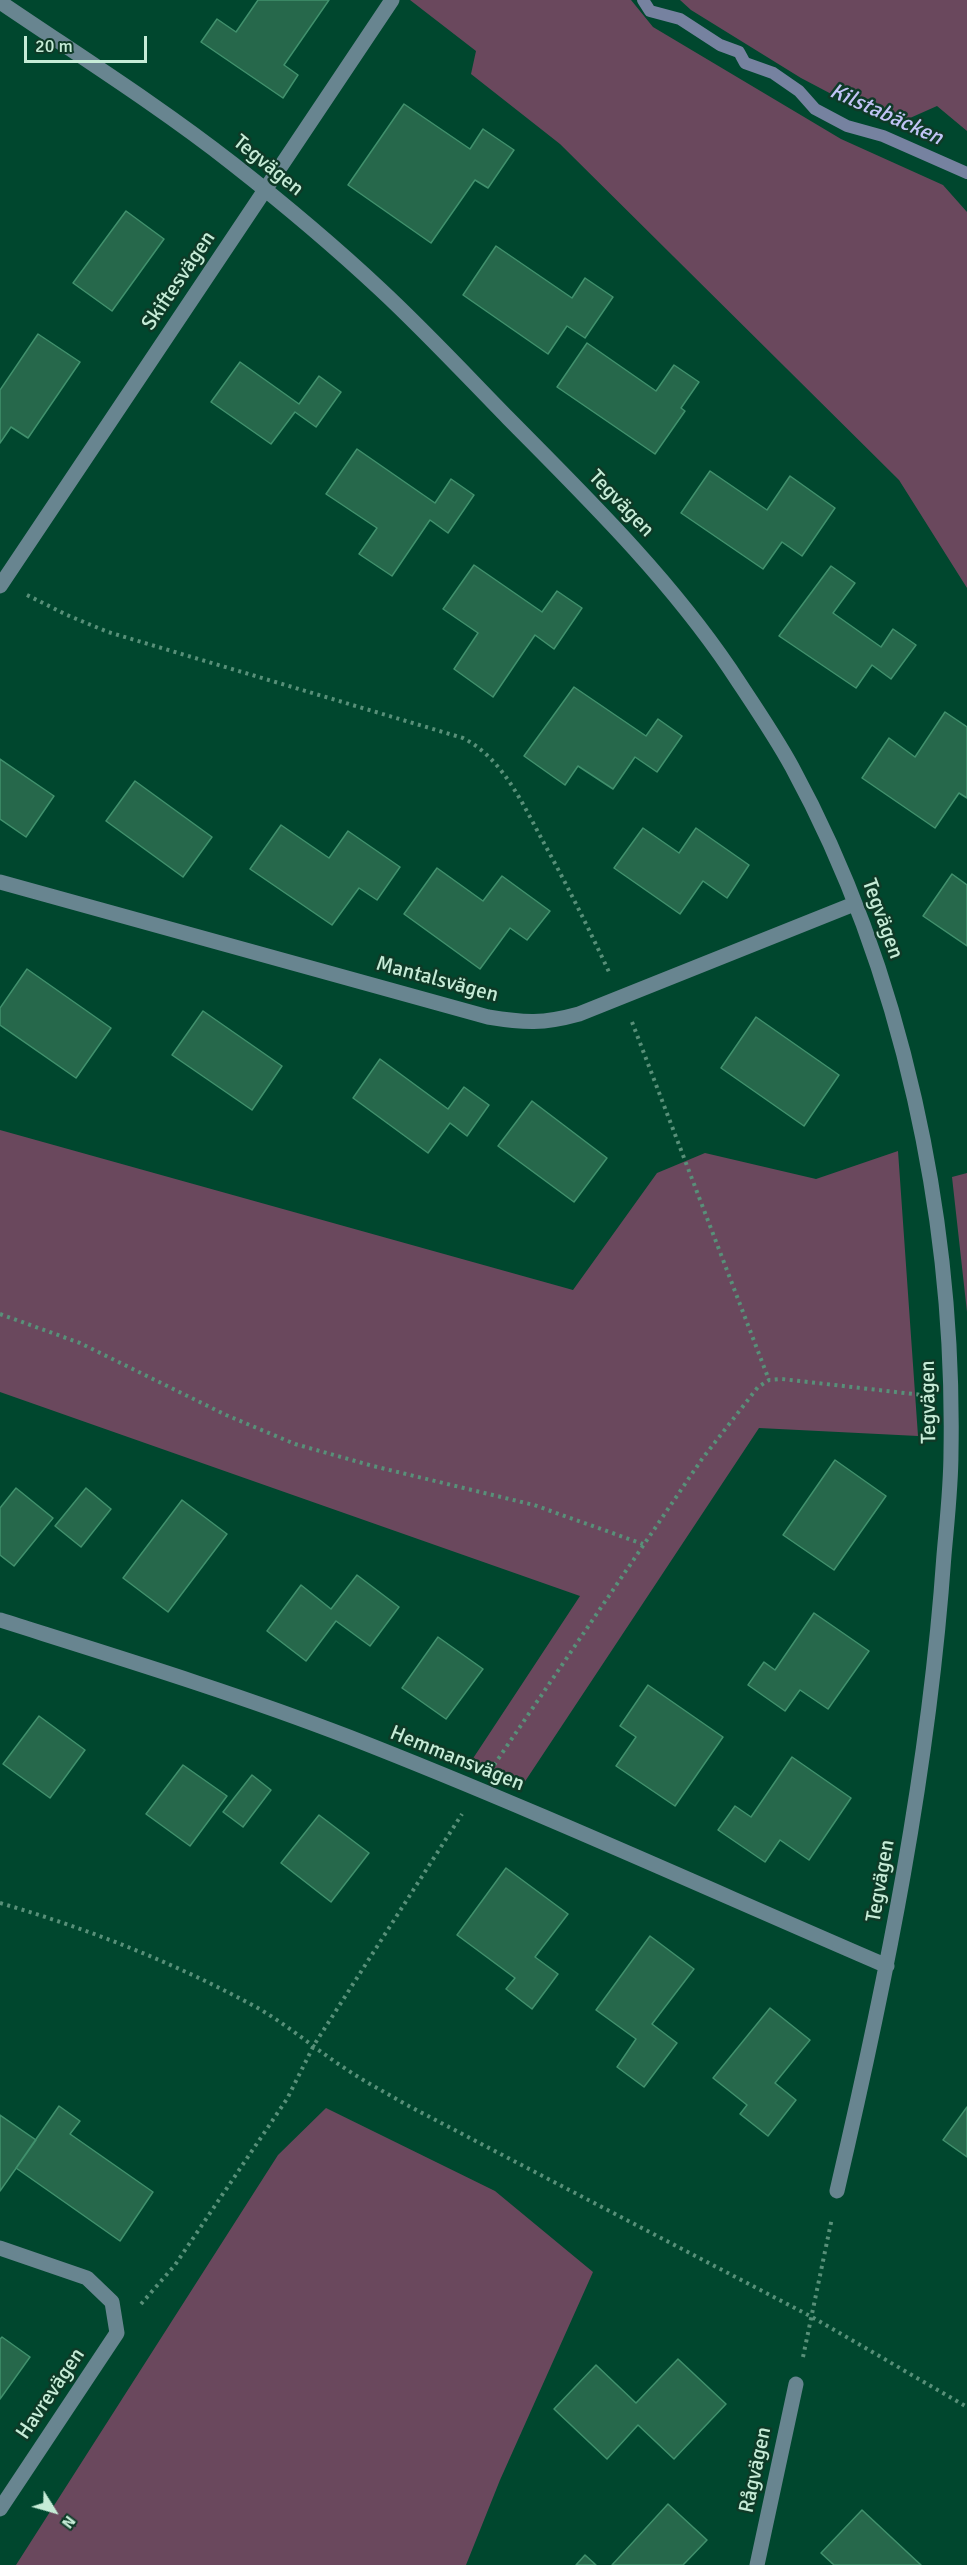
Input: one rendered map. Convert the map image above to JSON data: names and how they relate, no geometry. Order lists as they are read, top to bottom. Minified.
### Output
{"streets":{"street":["Tegvägen","Skiftesvägen","Mantalsvägen","Hemmansvägen","Havrevägen","Rågvägen"]},"crossings":[["Tegvägen","Skiftesvägen"],["Tegvägen","Mantalsvägen"],["Tegvägen","Hemmansvägen"]],"water":["Kilstabäcken"],"scale_bar":"20 m","north":"bottom right"}
